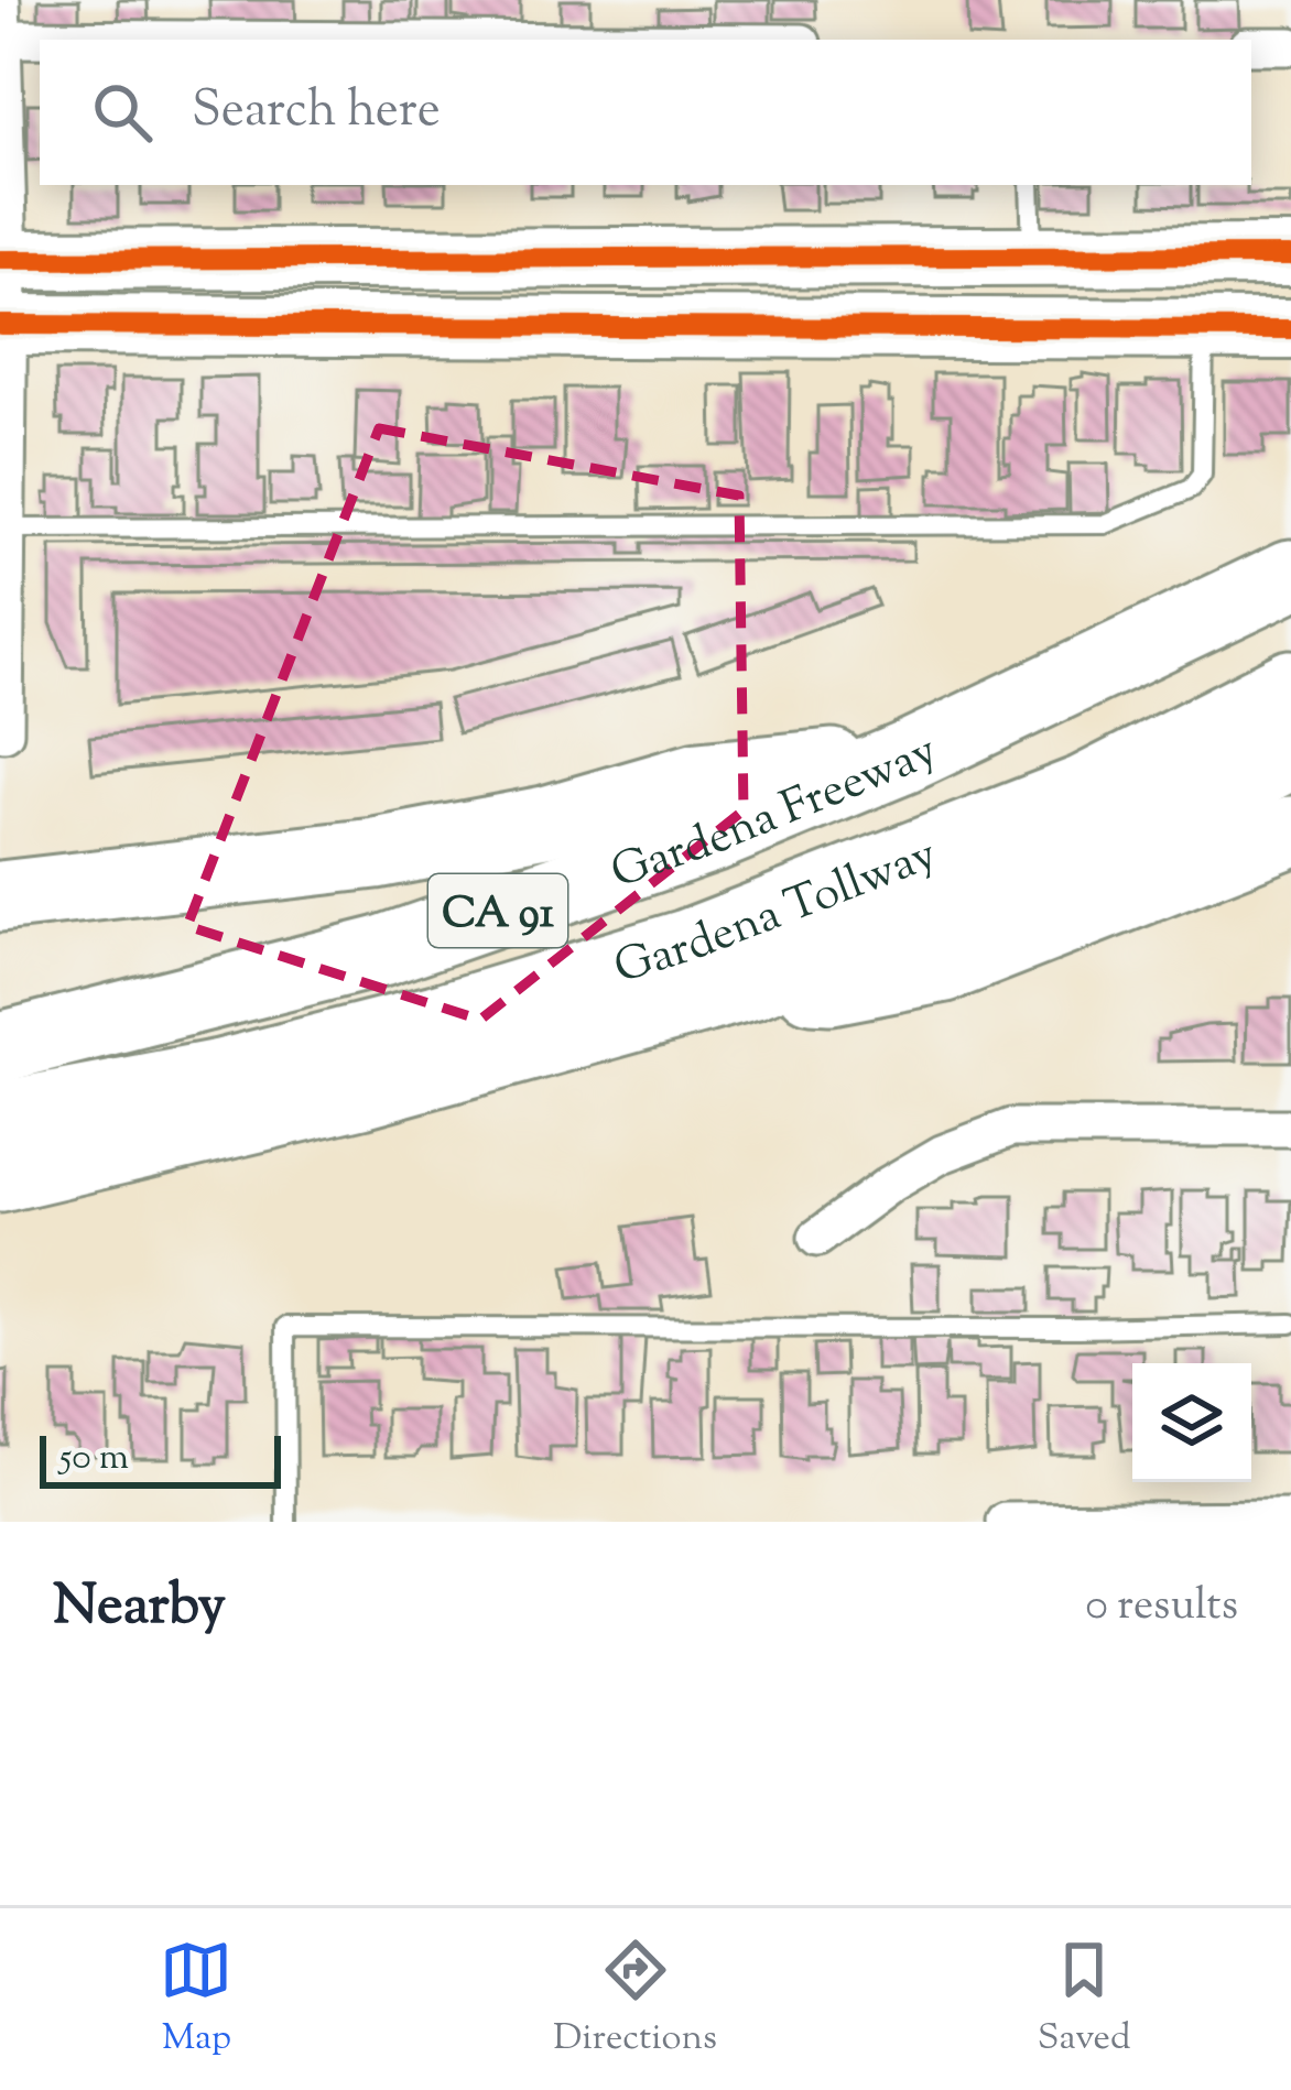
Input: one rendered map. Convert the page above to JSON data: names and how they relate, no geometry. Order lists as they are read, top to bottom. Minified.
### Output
{"streets":{"highway":["Gardena Freeway","Gardena Tollway","CA 91"]},"crossings":[["Gardena Freeway","Gardena Tollway"]],"scale_bar":"50 m","page":{"search":"Search here","scale":"50 m","heading":["Nearby","0 results"],"nav":["Map","Directions","Saved"]}}
